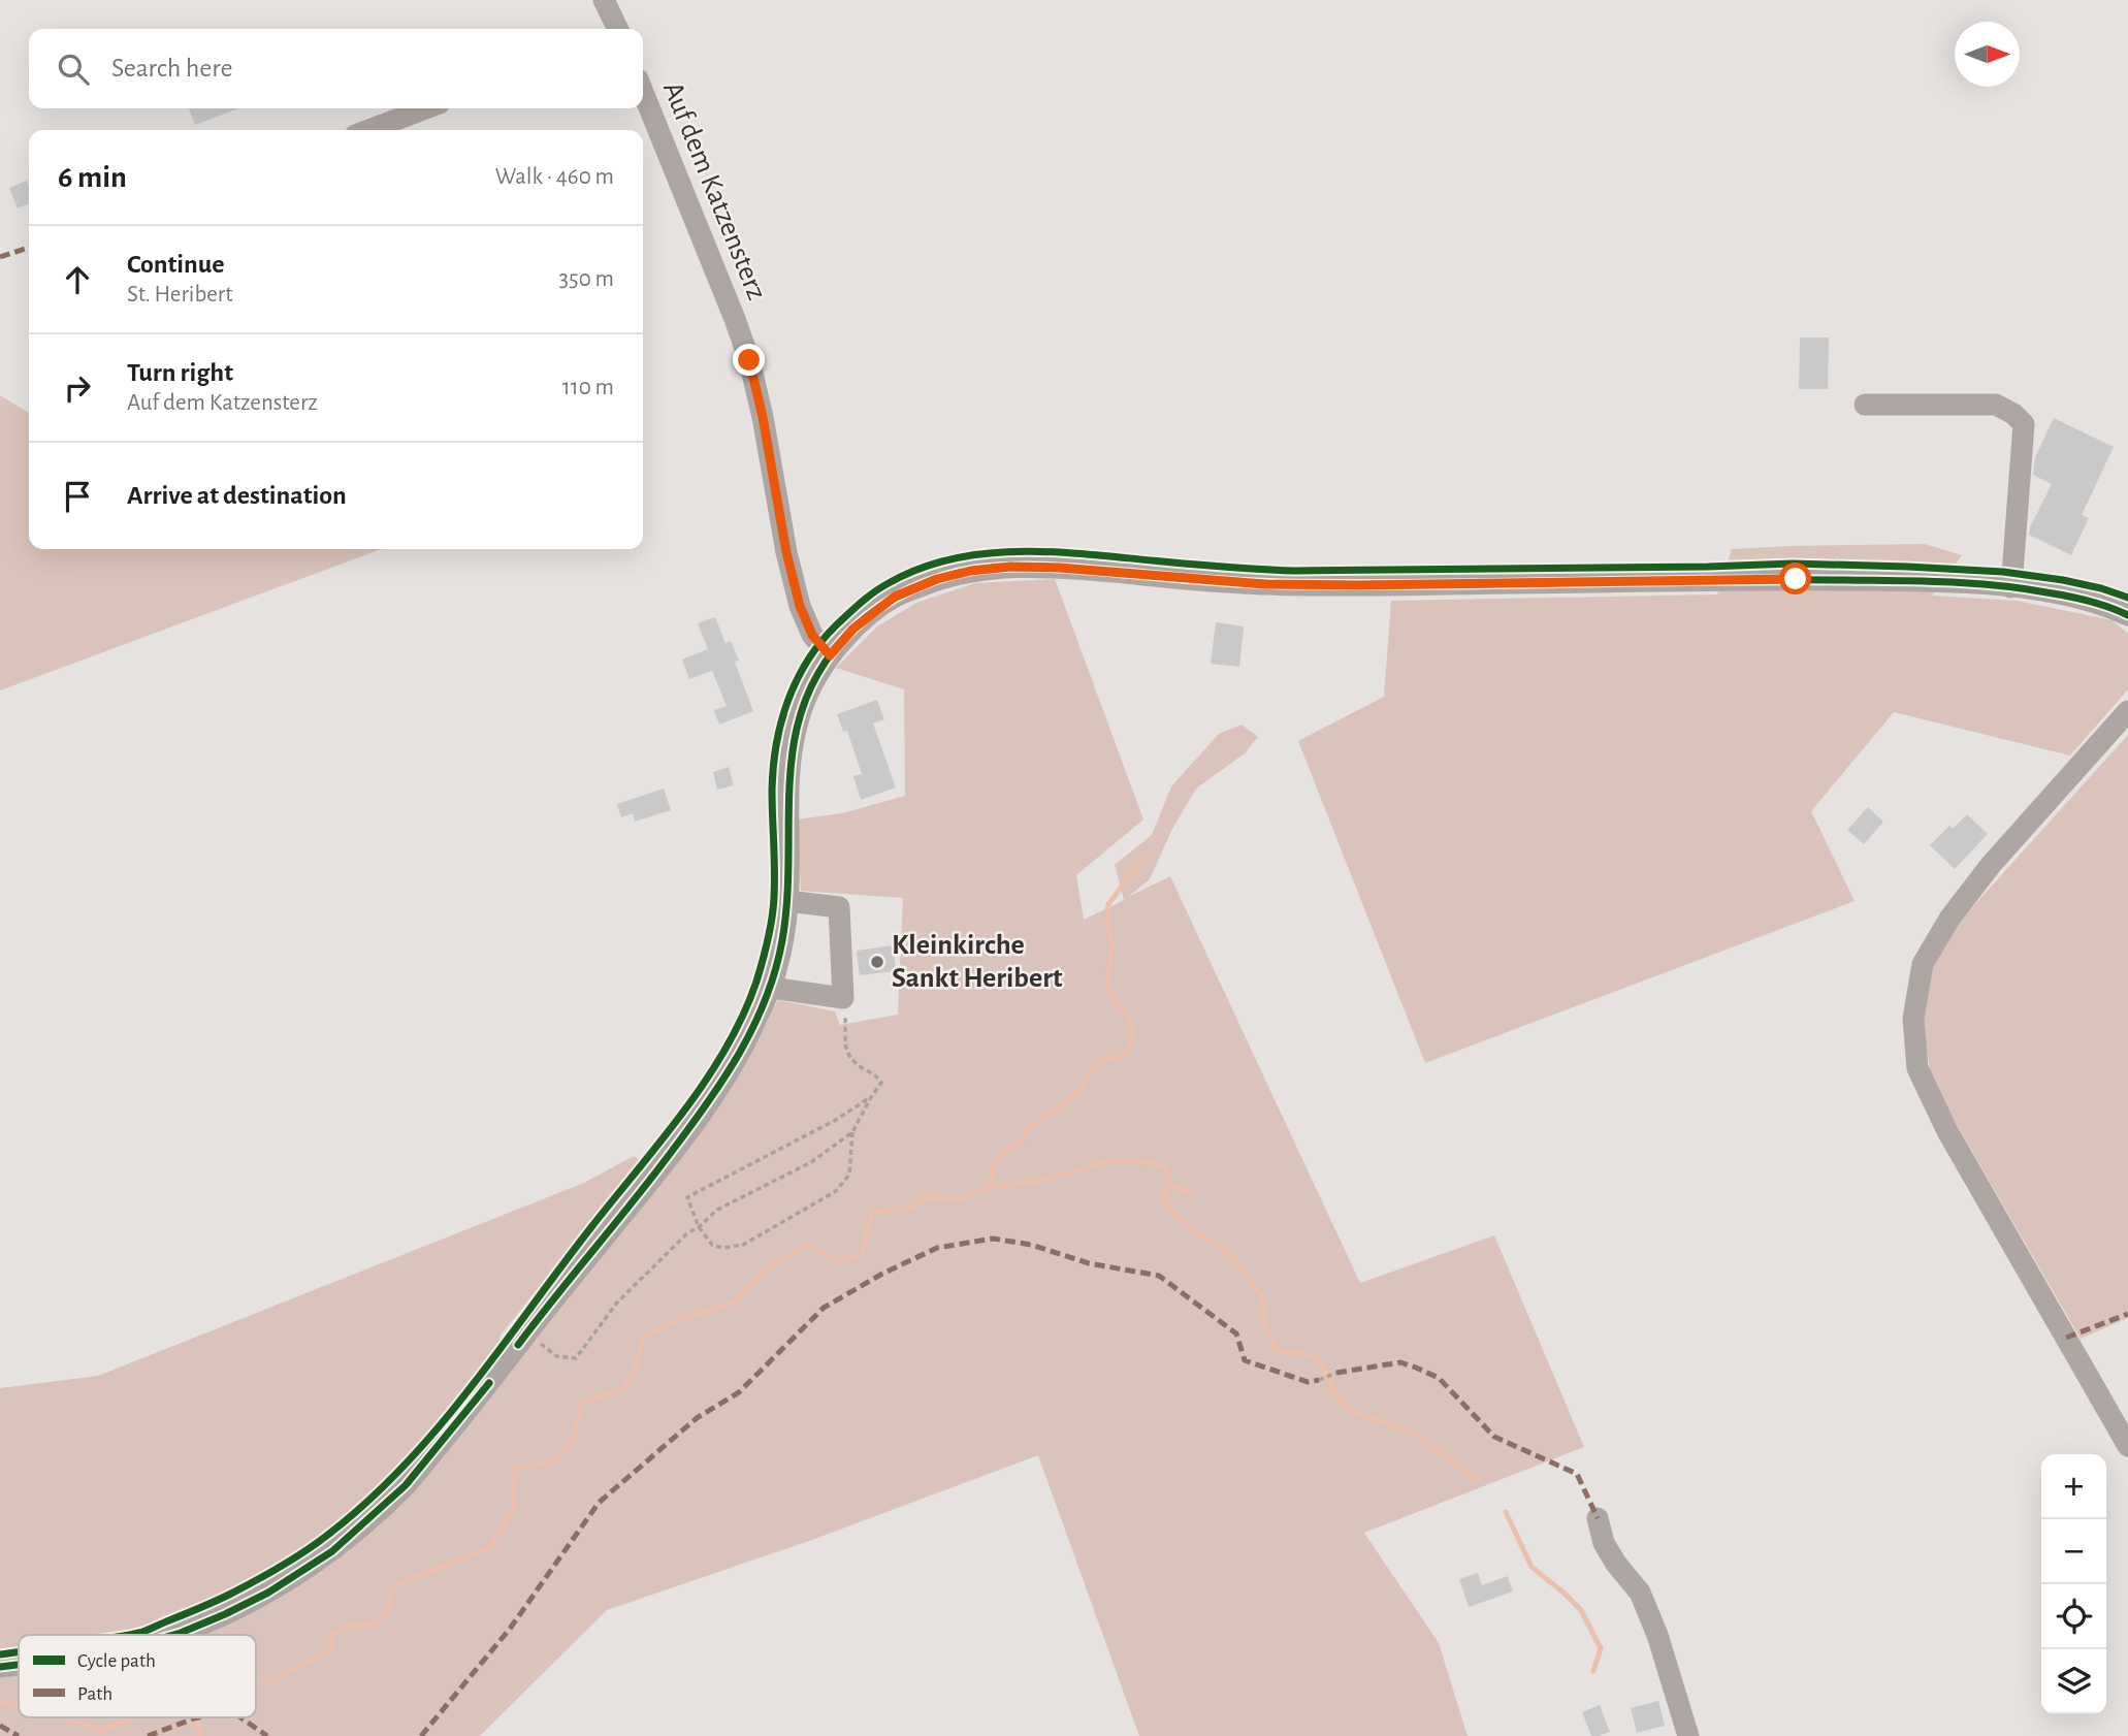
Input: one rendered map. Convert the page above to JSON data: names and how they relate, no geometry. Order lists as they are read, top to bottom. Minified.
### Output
{"streets":{"street":["Auf dem Katzensterz"]},"places":["Kleinkirche Sankt Heribert"],"legend":["Cycle path","Path"],"north":"right","page":{"search":"Search here","heading":["6 min","Walk · 460 m"],"list":[["Continue","St. Heribert","350 m"],["Turn right","Auf dem Katzensterz","110 m"],"Arrive at destination"],"map_buttons":["+","−"]}}
